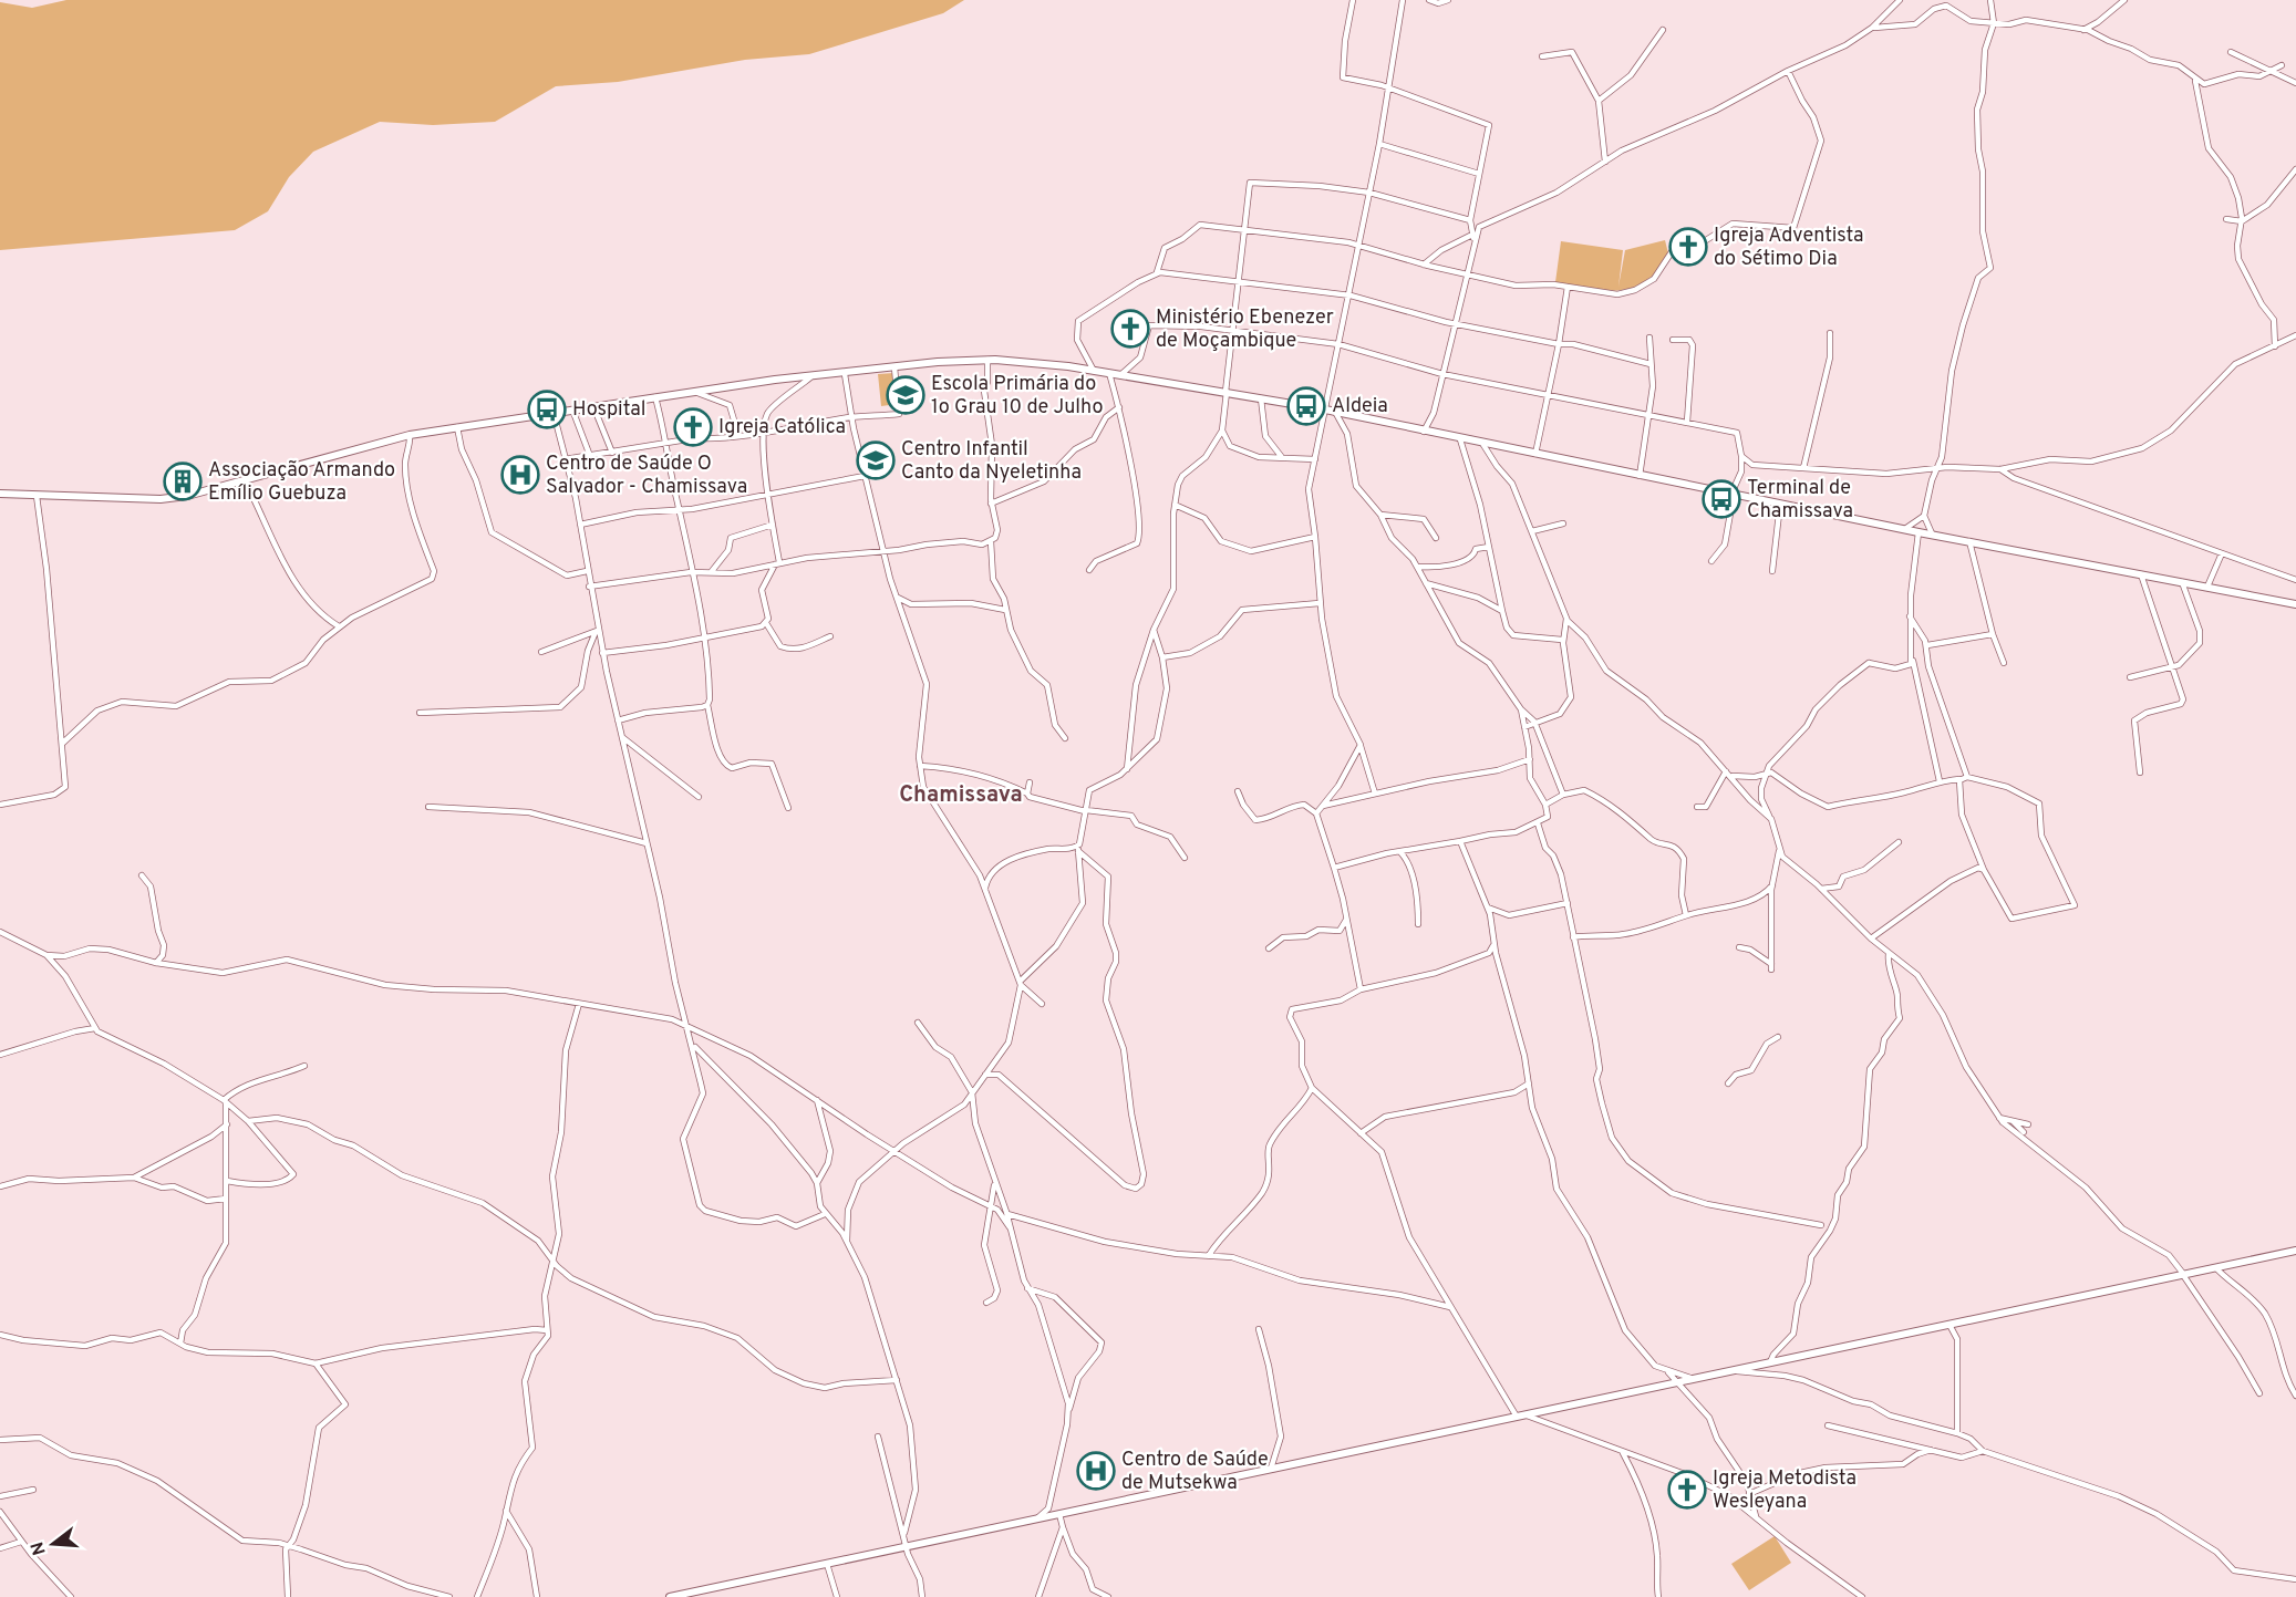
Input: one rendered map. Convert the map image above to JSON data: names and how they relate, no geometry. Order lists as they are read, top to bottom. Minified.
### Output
{"districts":["Chamissava"],"places":{"church":["Igreja Adventista do Sétimo Dia","Ministério Ebenezer de Moçambique","Igreja Católica","Igreja Metodista Wesleyana"],"school or university":["Escola Primária do 1o Grau 10 de Julho","Centro Infantil Canto da Nyeletinha"],"bus stop":["Aldeia","Hospital","Terminal de Chamissava"],"hospital":["Centro de Saúde O Salvador - Chamissava","Centro de Saúde de Mutsekwa"],"building":["Associação Armando Emílio Guebuza"]},"north":"left"}
